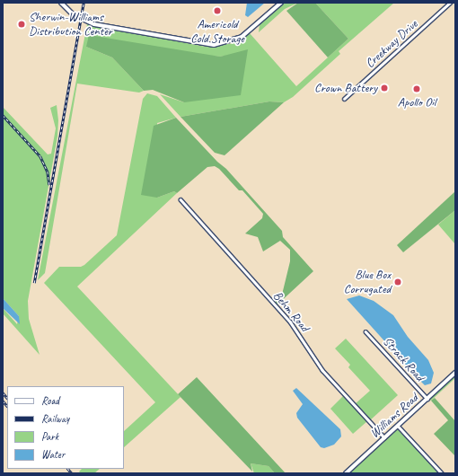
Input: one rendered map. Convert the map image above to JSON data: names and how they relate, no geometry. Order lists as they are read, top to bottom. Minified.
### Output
{"streets":{"street":["Creekway Drive","Behm Road","Strack Road","Williams Road"]},"crossings":[["Behm Road","Williams Road"],["Strack Road","Williams Road"]],"places":["Americold Cold Storage","Sherwin-Williams Distribution Center","Crown Battery","Apollo Oil","Blue Box Corrugated"],"legend":["Road","Railway","Park","Water"]}
